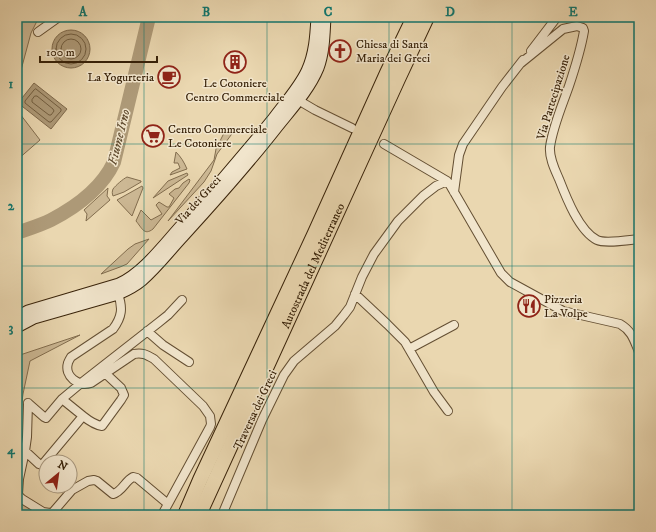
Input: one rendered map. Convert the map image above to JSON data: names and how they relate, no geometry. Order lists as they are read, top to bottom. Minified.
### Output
{"streets":{"highway":["Autostrada del Mediterraneo"],"main road":["Via dei Greci"],"street":["Via Partecipazione","Traversa dei Greci"]},"water":["Fiume Irno"],"places":{"church":["Chiesa di Santa Maria dei Greci"],"building":["Le Cotoniere Centro Commerciale"],"cafe":["La Yogurteria"],"supermarket":["Centro Commerciale Le Cotoniere"],"restaurant":["Pizzeria La Volpe"]},"scale_bar":"100 m","north":"top right","grid":{"columns":["A","B","C","D","E"],"rows":["1","2","3","4"]}}
